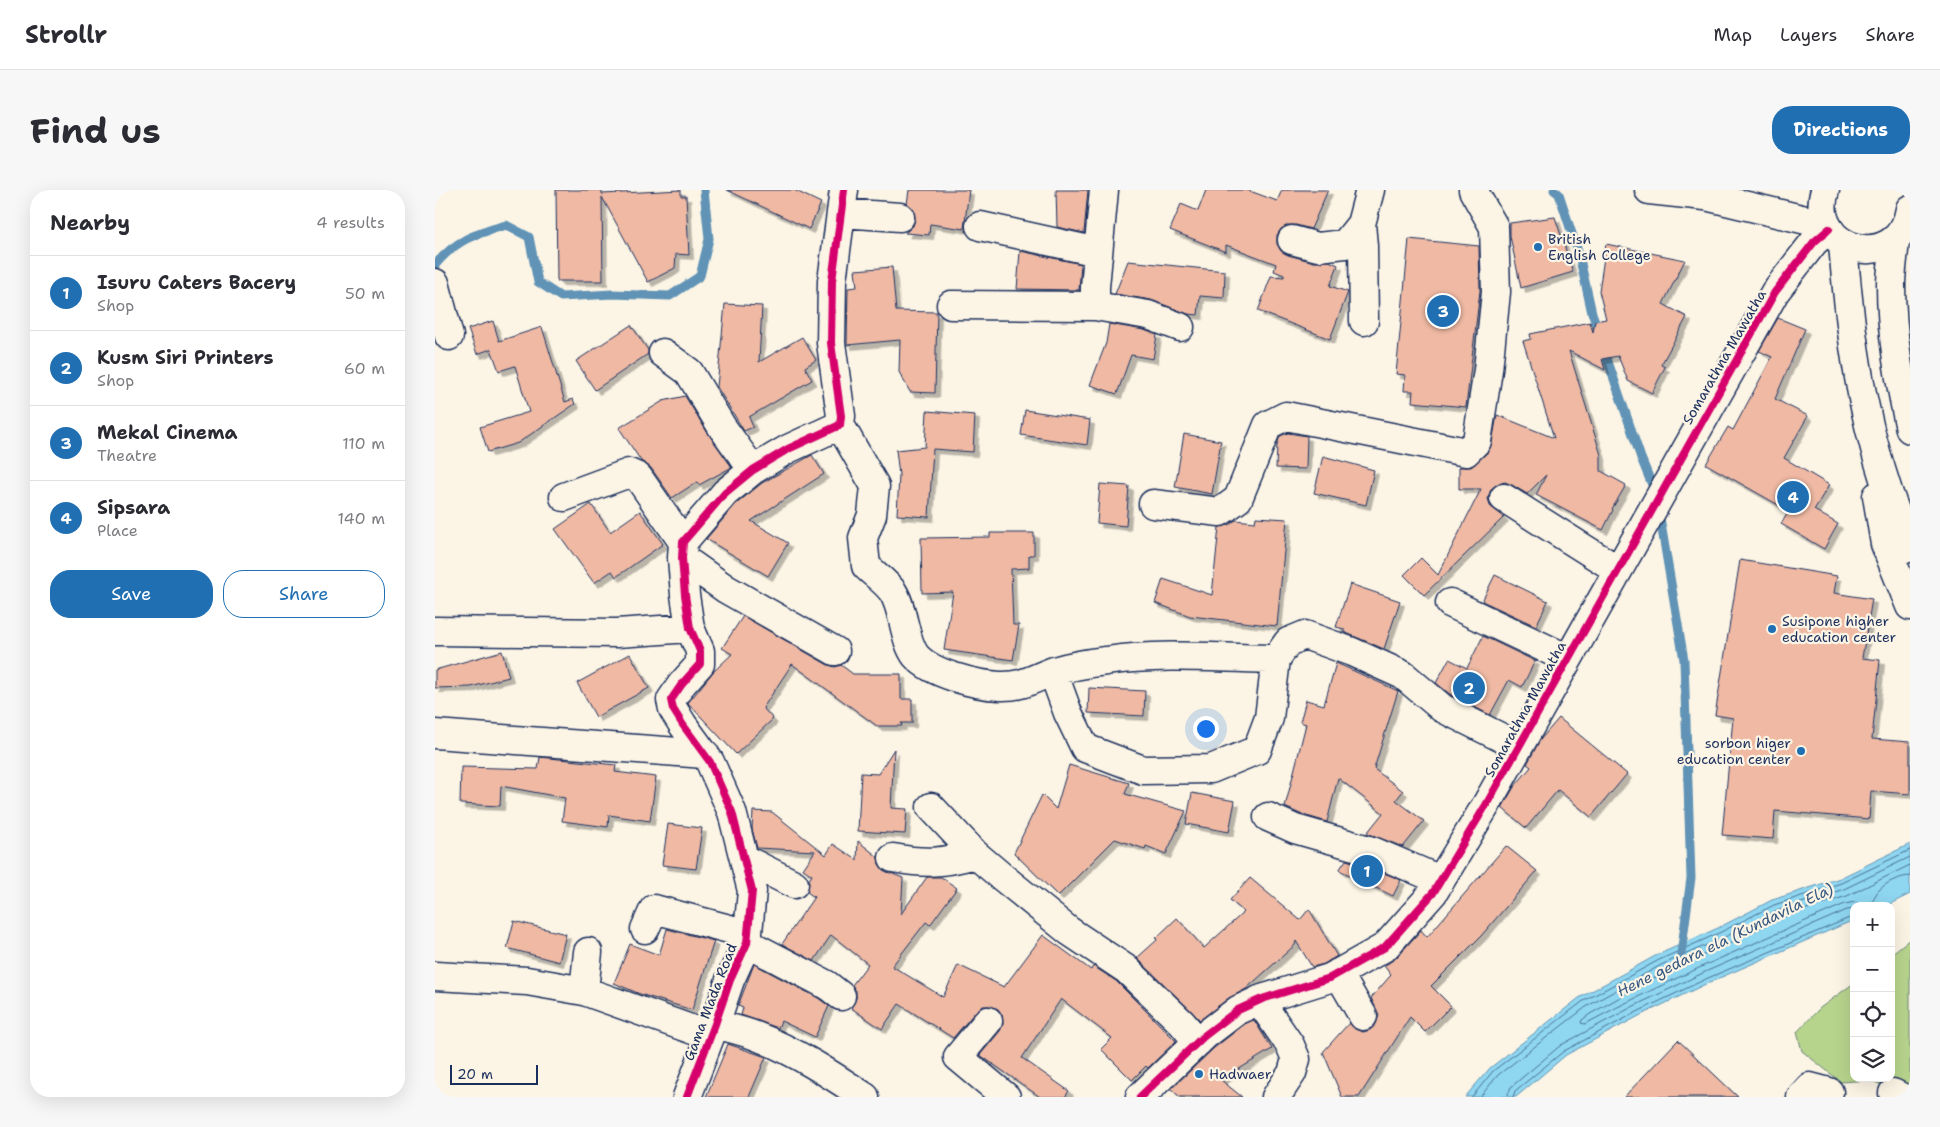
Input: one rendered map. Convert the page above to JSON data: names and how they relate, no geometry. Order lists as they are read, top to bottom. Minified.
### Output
{"streets":{"main road":["Somarathna Mawatha","Gama Mada Road"]},"water":["Hene gedara ela (Kundavila Ela)"],"places":["British English College","Susipone higher education center","sorbon higer education center","Hadwaer"],"scale_bar":"20 m","page":{"header":"Strollr","nav":["Map","Layers","Share"],"buttons":["Directions",["Save","Share"]],"title":"Find us","heading":["Nearby","4 results"],"list":[{"mark":"1","name":"Isuru Caters Bacery","note":"Shop","value":"50 m"},{"mark":"2","name":"Kusm Siri Printers","note":"Shop","value":"60 m"},{"mark":"3","name":"Mekal Cinema","note":"Theatre","value":"110 m"},{"mark":"4","name":"Sipsara","note":"Place","value":"140 m"}],"pins":["3","4","2","1"],"map_buttons":["+","−"],"scale":"20 m"}}
